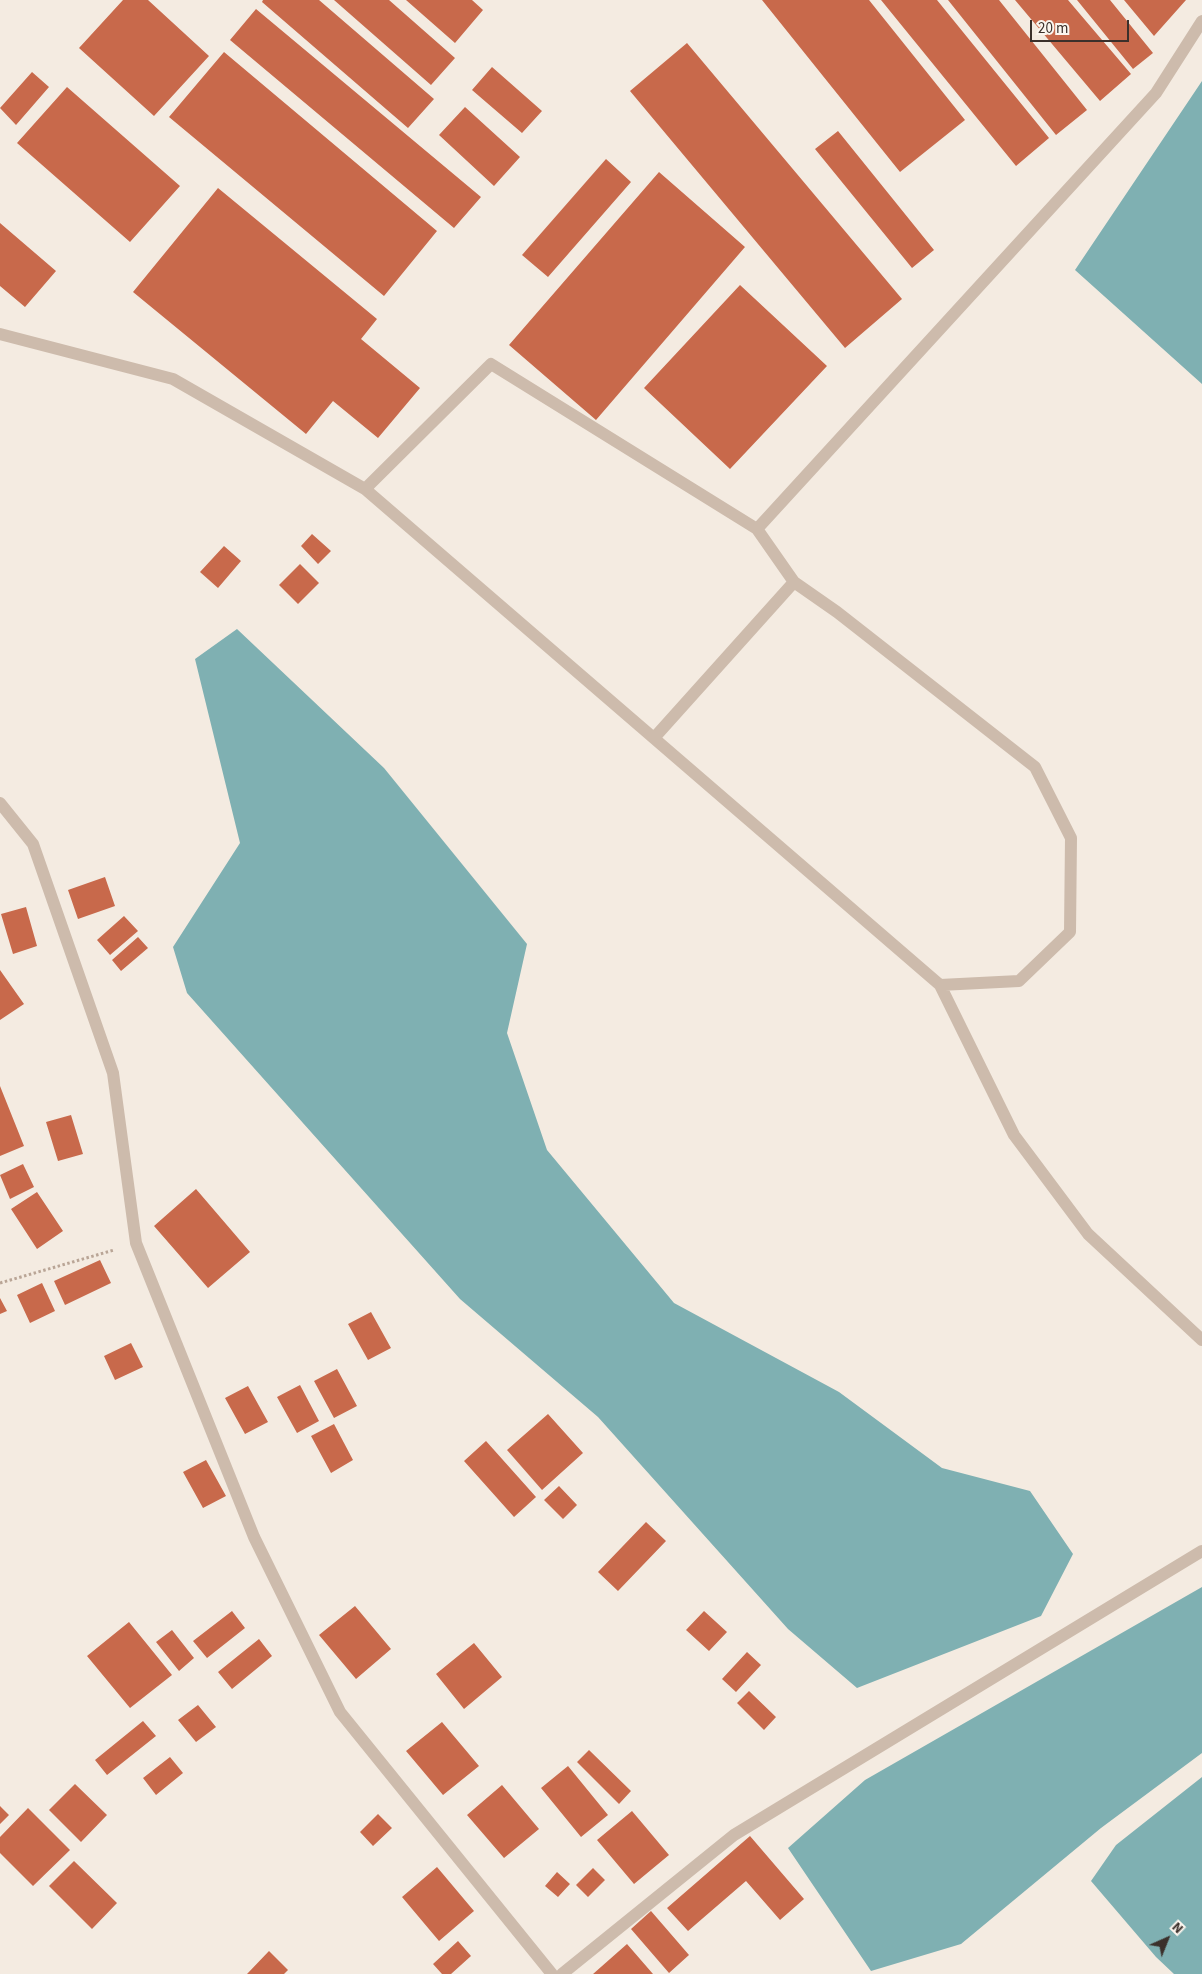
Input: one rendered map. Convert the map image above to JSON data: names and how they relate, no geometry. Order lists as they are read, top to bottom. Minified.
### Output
{"scale_bar":"20 m","north":"top right"}
